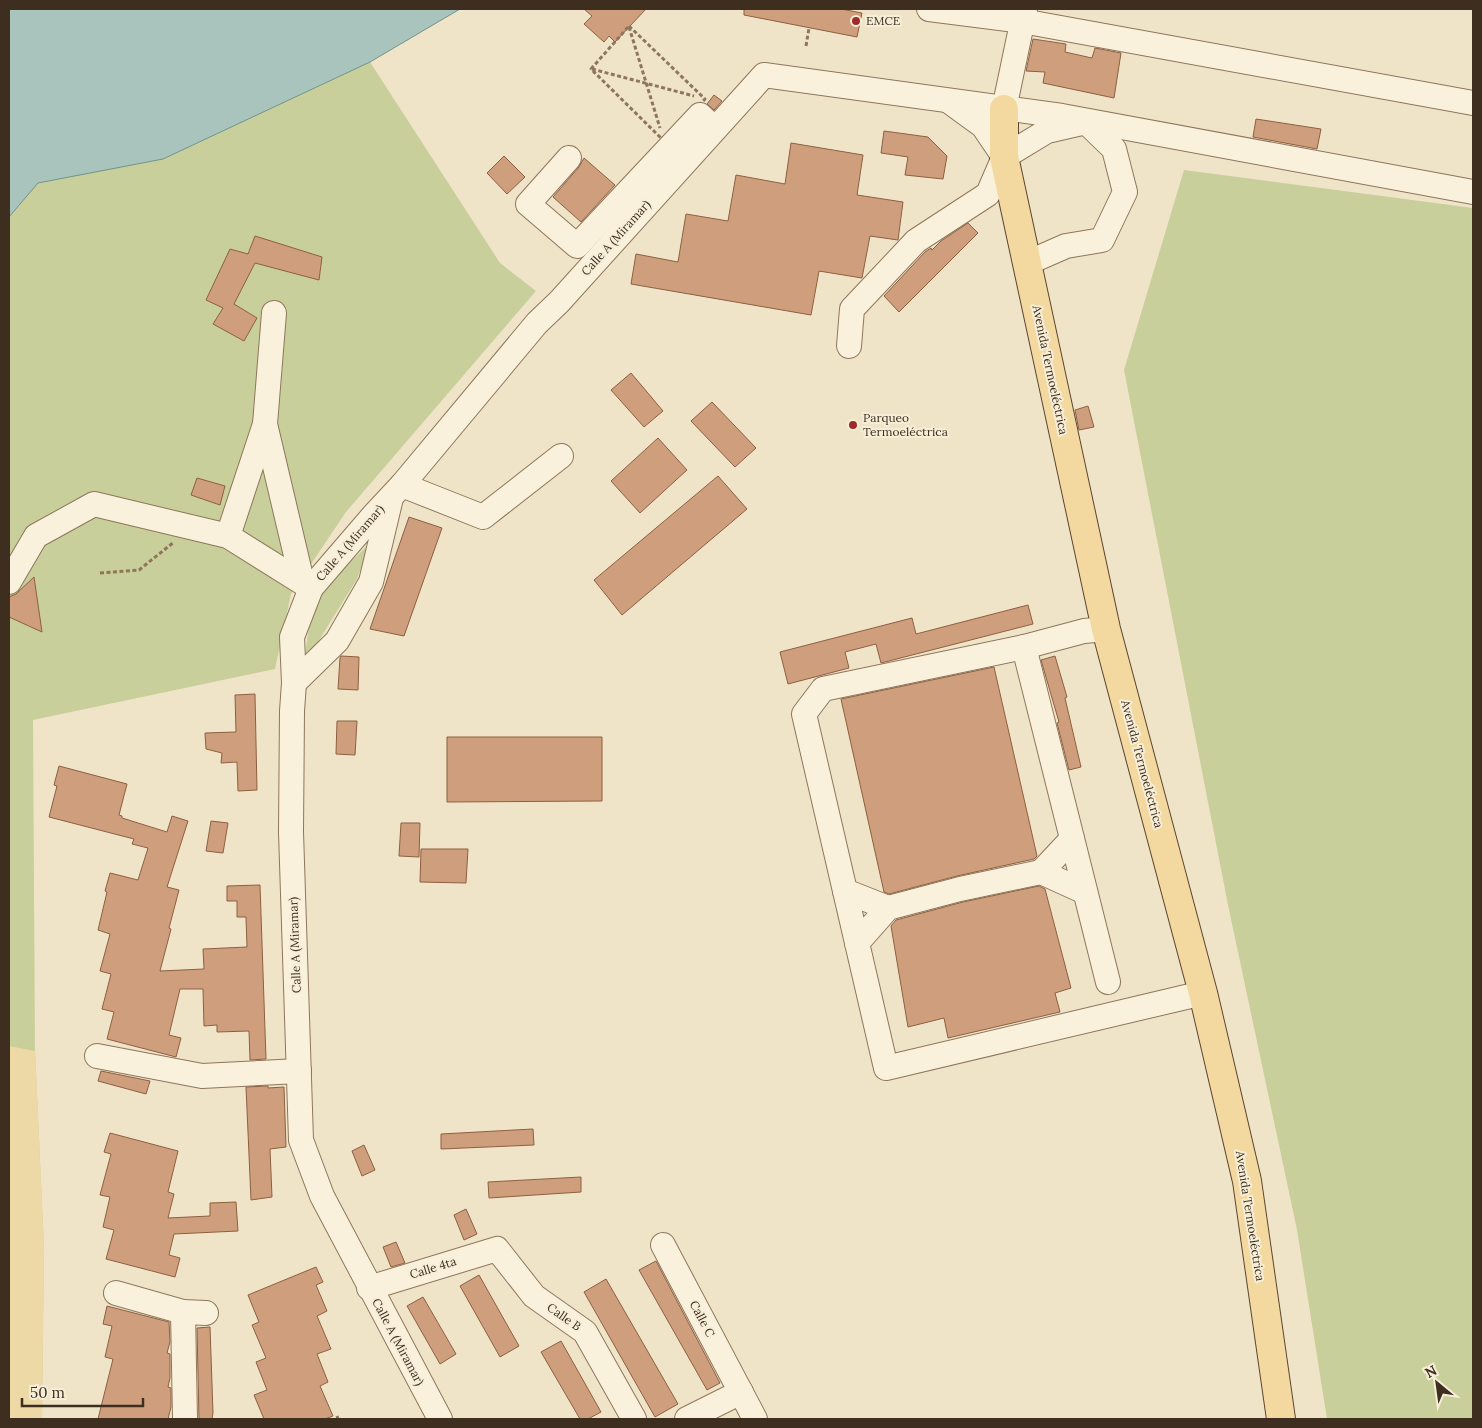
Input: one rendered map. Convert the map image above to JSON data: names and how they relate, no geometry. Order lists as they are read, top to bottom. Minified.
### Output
{"streets":{"main road":["Avenida Termoeléctrica"],"street":["Calle A (Miramar)","Calle 4ta","Calle B","Calle C"]},"crossings":[["Calle A (Miramar)","Avenida Termoeléctrica"],["Calle A (Miramar)","Calle 4ta"],["Calle 4ta","Calle B"]],"places":["EMCE","Parqueo Termoeléctrica"],"scale_bar":"50 m","north":"top left"}
